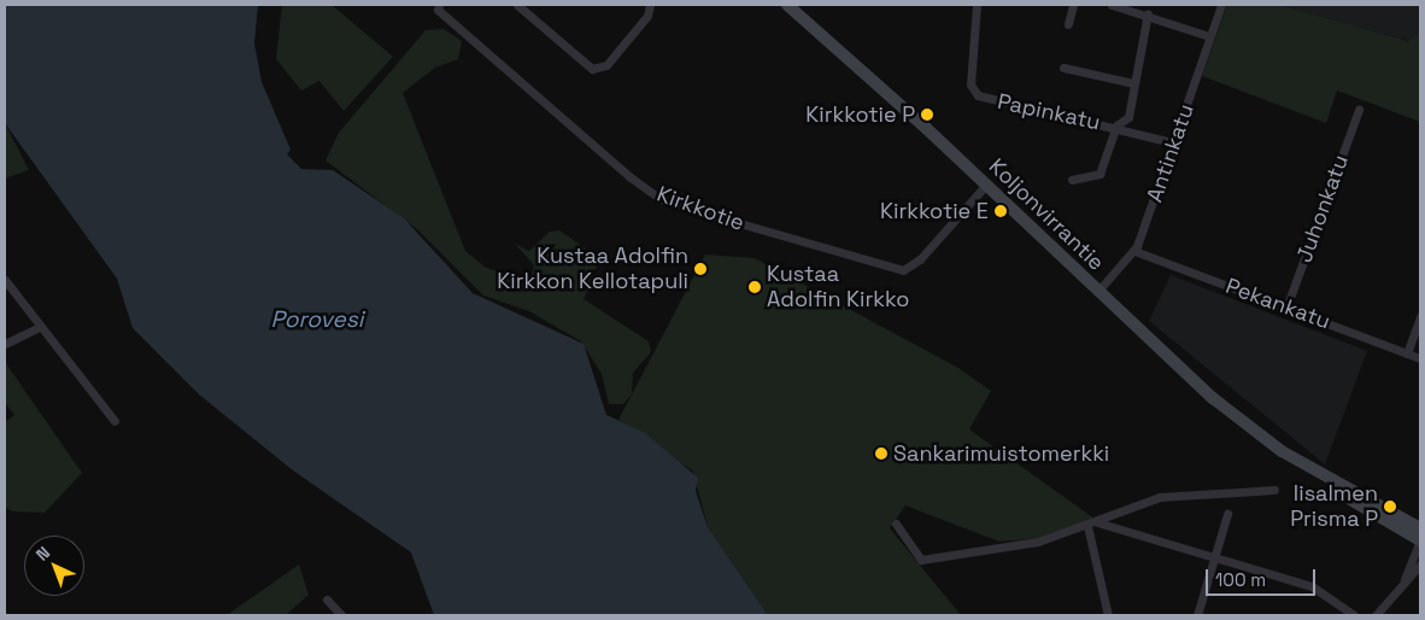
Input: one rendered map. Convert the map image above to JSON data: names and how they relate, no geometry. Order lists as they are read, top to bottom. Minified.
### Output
{"streets":{"main road":["Koljonvirrantie"],"street":["Papinkatu","Antinkatu","Kirkkotie","Juhonkatu","Pekankatu"]},"crossings":[["Papinkatu","Antinkatu"],["Antinkatu","Koljonvirrantie"],["Antinkatu","Pekankatu"],["Kirkkotie","Koljonvirrantie"],["Juhonkatu","Pekankatu"]],"water":["Porovesi"],"places":["Kirkkotie P","Kirkkotie E","Kustaa Adolfin Kirkkon Kellotapuli","Kustaa Adolfin Kirkko","Sankarimuistomerkki","Iisalmen Prisma P"],"scale_bar":"100 m","north":"top left"}
